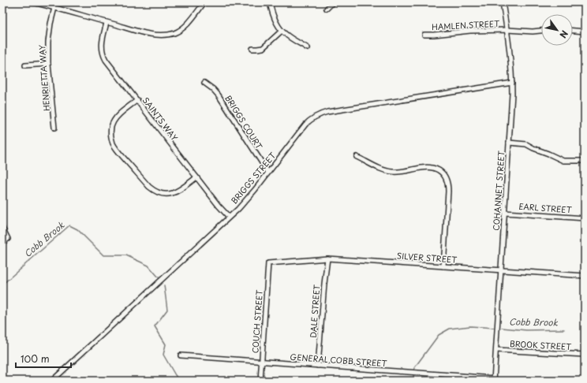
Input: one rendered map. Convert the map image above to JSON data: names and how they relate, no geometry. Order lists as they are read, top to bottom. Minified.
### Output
{"streets":{"street":["HAMLEN STREET","HENRIETTA WAY","SAINTS WAY","BRIGGS COURT","BRIGGS STREET","COHANNET STREET","EARL STREET","SILVER STREET","DALE STREET","COUCH STREET","BROOK STREET","GENERAL COBB STREET"]},"crossings":[["HAMLEN STREET","COHANNET STREET"],["SAINTS WAY","BRIGGS STREET"],["BRIGGS COURT","BRIGGS STREET"],["BRIGGS STREET","COHANNET STREET"],["COHANNET STREET","EARL STREET"],["COHANNET STREET","SILVER STREET"],["COHANNET STREET","BROOK STREET"],["COHANNET STREET","GENERAL COBB STREET"],["SILVER STREET","DALE STREET"],["SILVER STREET","COUCH STREET"],["DALE STREET","GENERAL COBB STREET"],["COUCH STREET","GENERAL COBB STREET"]],"water":["Cobb Brook"],"scale_bar":"100 m","north":"bottom right"}
